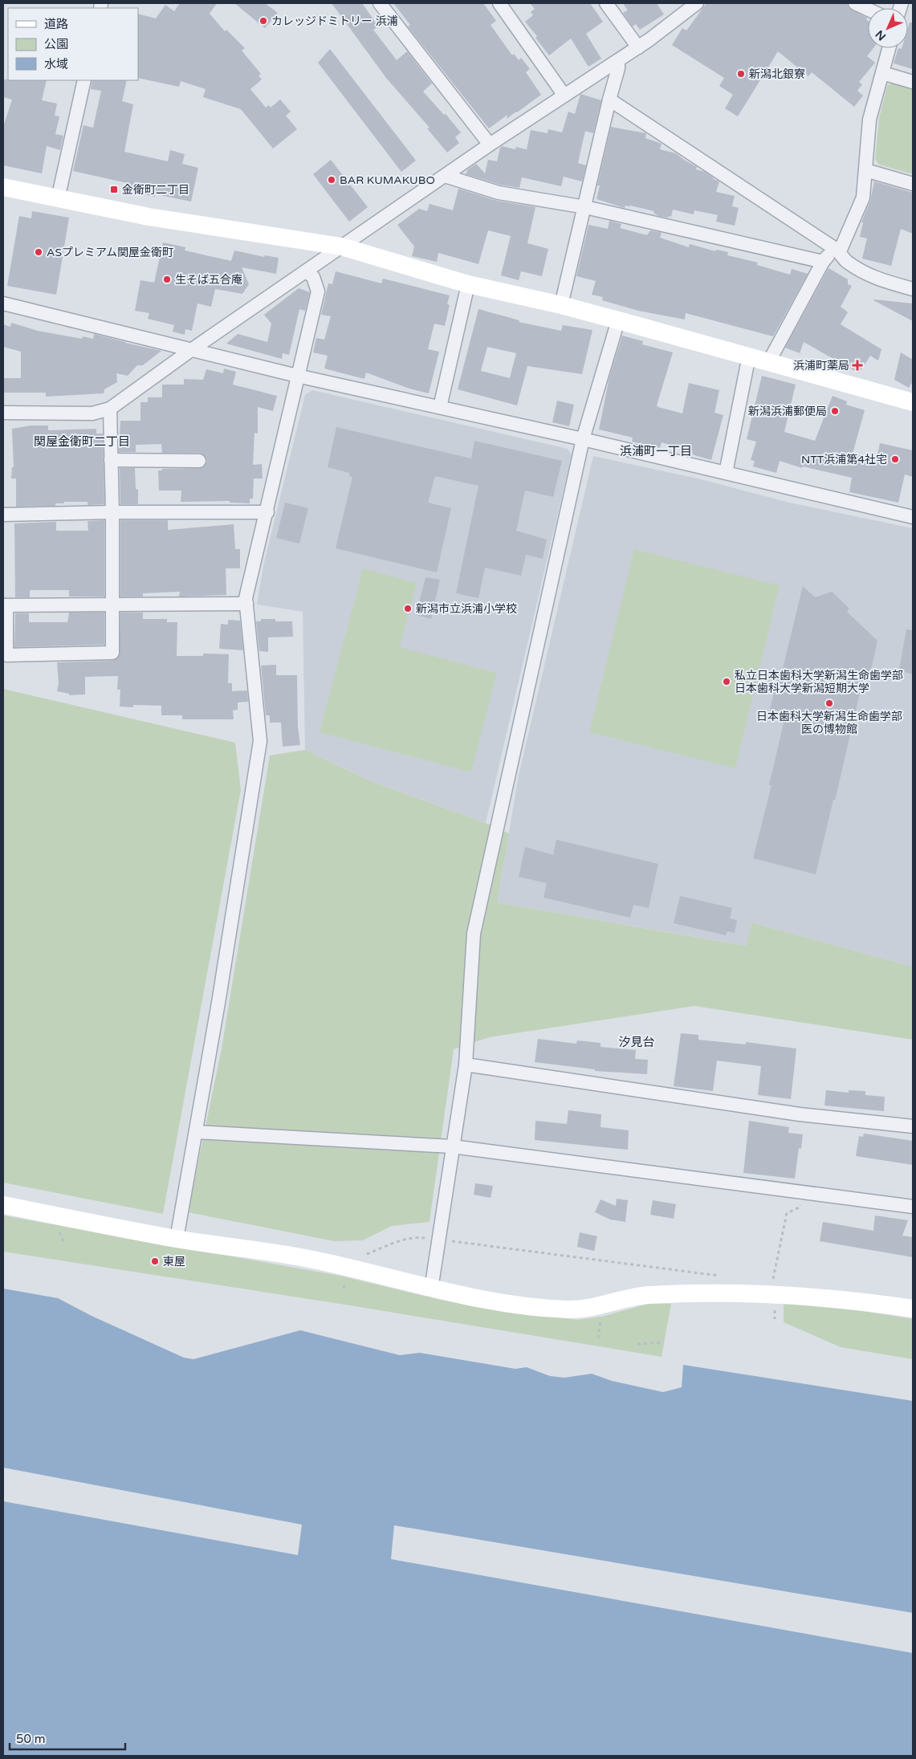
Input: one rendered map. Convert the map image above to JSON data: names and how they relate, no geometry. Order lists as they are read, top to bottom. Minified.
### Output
{"districts":["関屋金衛町二丁目","浜浦町一丁目","汐見台"],"places":{"other":["カレッジドミトリー 浜浦","新潟北銀寮","BAR KUMAKUBO","ASプレミアム関屋金衛町","生そば五合庵","新潟浜浦郵便局","NTT浜浦第4社宅","新潟市立浜浦小学校","私立日本歯科大学新潟生命歯学部 日本歯科大学新潟短期大学","日本歯科大学新潟生命歯学部 医の博物館","東屋"],"transit":["金衛町二丁目"],"health":["浜浦町薬局"]},"legend":["道路","公園","水域"],"scale_bar":"50 m","north":"bottom left"}
